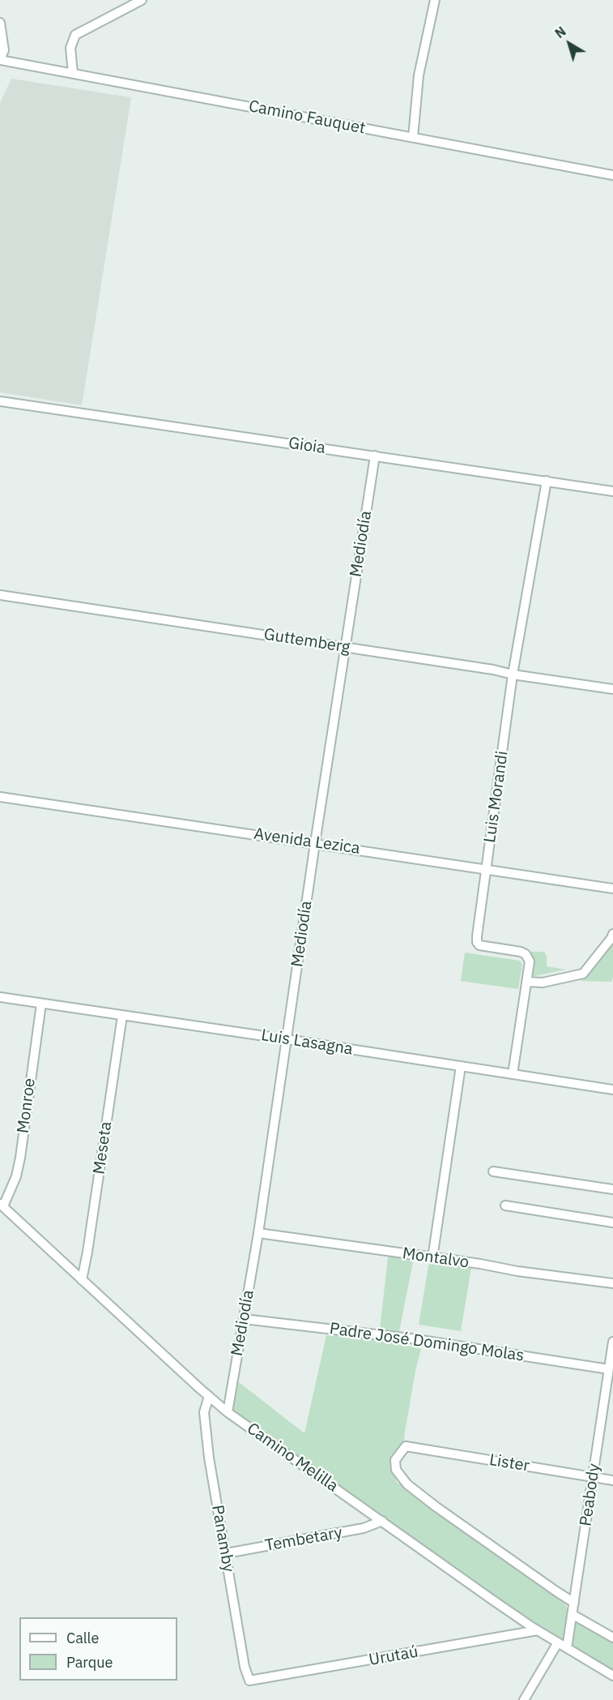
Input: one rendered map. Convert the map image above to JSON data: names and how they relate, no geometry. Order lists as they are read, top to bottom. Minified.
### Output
{"streets":{"street":["Camino Fauquet","Gioia","Mediodía","Guttemberg","Luis Morandi","Avenida Lezica","Luis Lasagna","Monroe","Meseta","Montalvo","Padre José Domingo Molas","Camino Melilla","Lister","Peabody","Panamby","Tembetary","Urutaú"]},"crossings":[["Gioia","Mediodía"],["Gioia","Luis Morandi"],["Mediodía","Guttemberg"],["Mediodía","Avenida Lezica"],["Mediodía","Luis Lasagna"],["Mediodía","Montalvo"],["Mediodía","Padre José Domingo Molas"],["Mediodía","Camino Melilla"],["Guttemberg","Luis Morandi"],["Luis Morandi","Avenida Lezica"],["Luis Morandi","Luis Lasagna"],["Luis Lasagna","Monroe"],["Luis Lasagna","Meseta"],["Monroe","Camino Melilla"],["Meseta","Camino Melilla"],["Padre José Domingo Molas","Peabody"],["Camino Melilla","Peabody"],["Camino Melilla","Panamby"],["Camino Melilla","Tembetary"],["Camino Melilla","Urutaú"],["Lister","Peabody"],["Panamby","Tembetary"],["Panamby","Urutaú"]],"legend":["Calle","Parque"],"north":"top left"}
